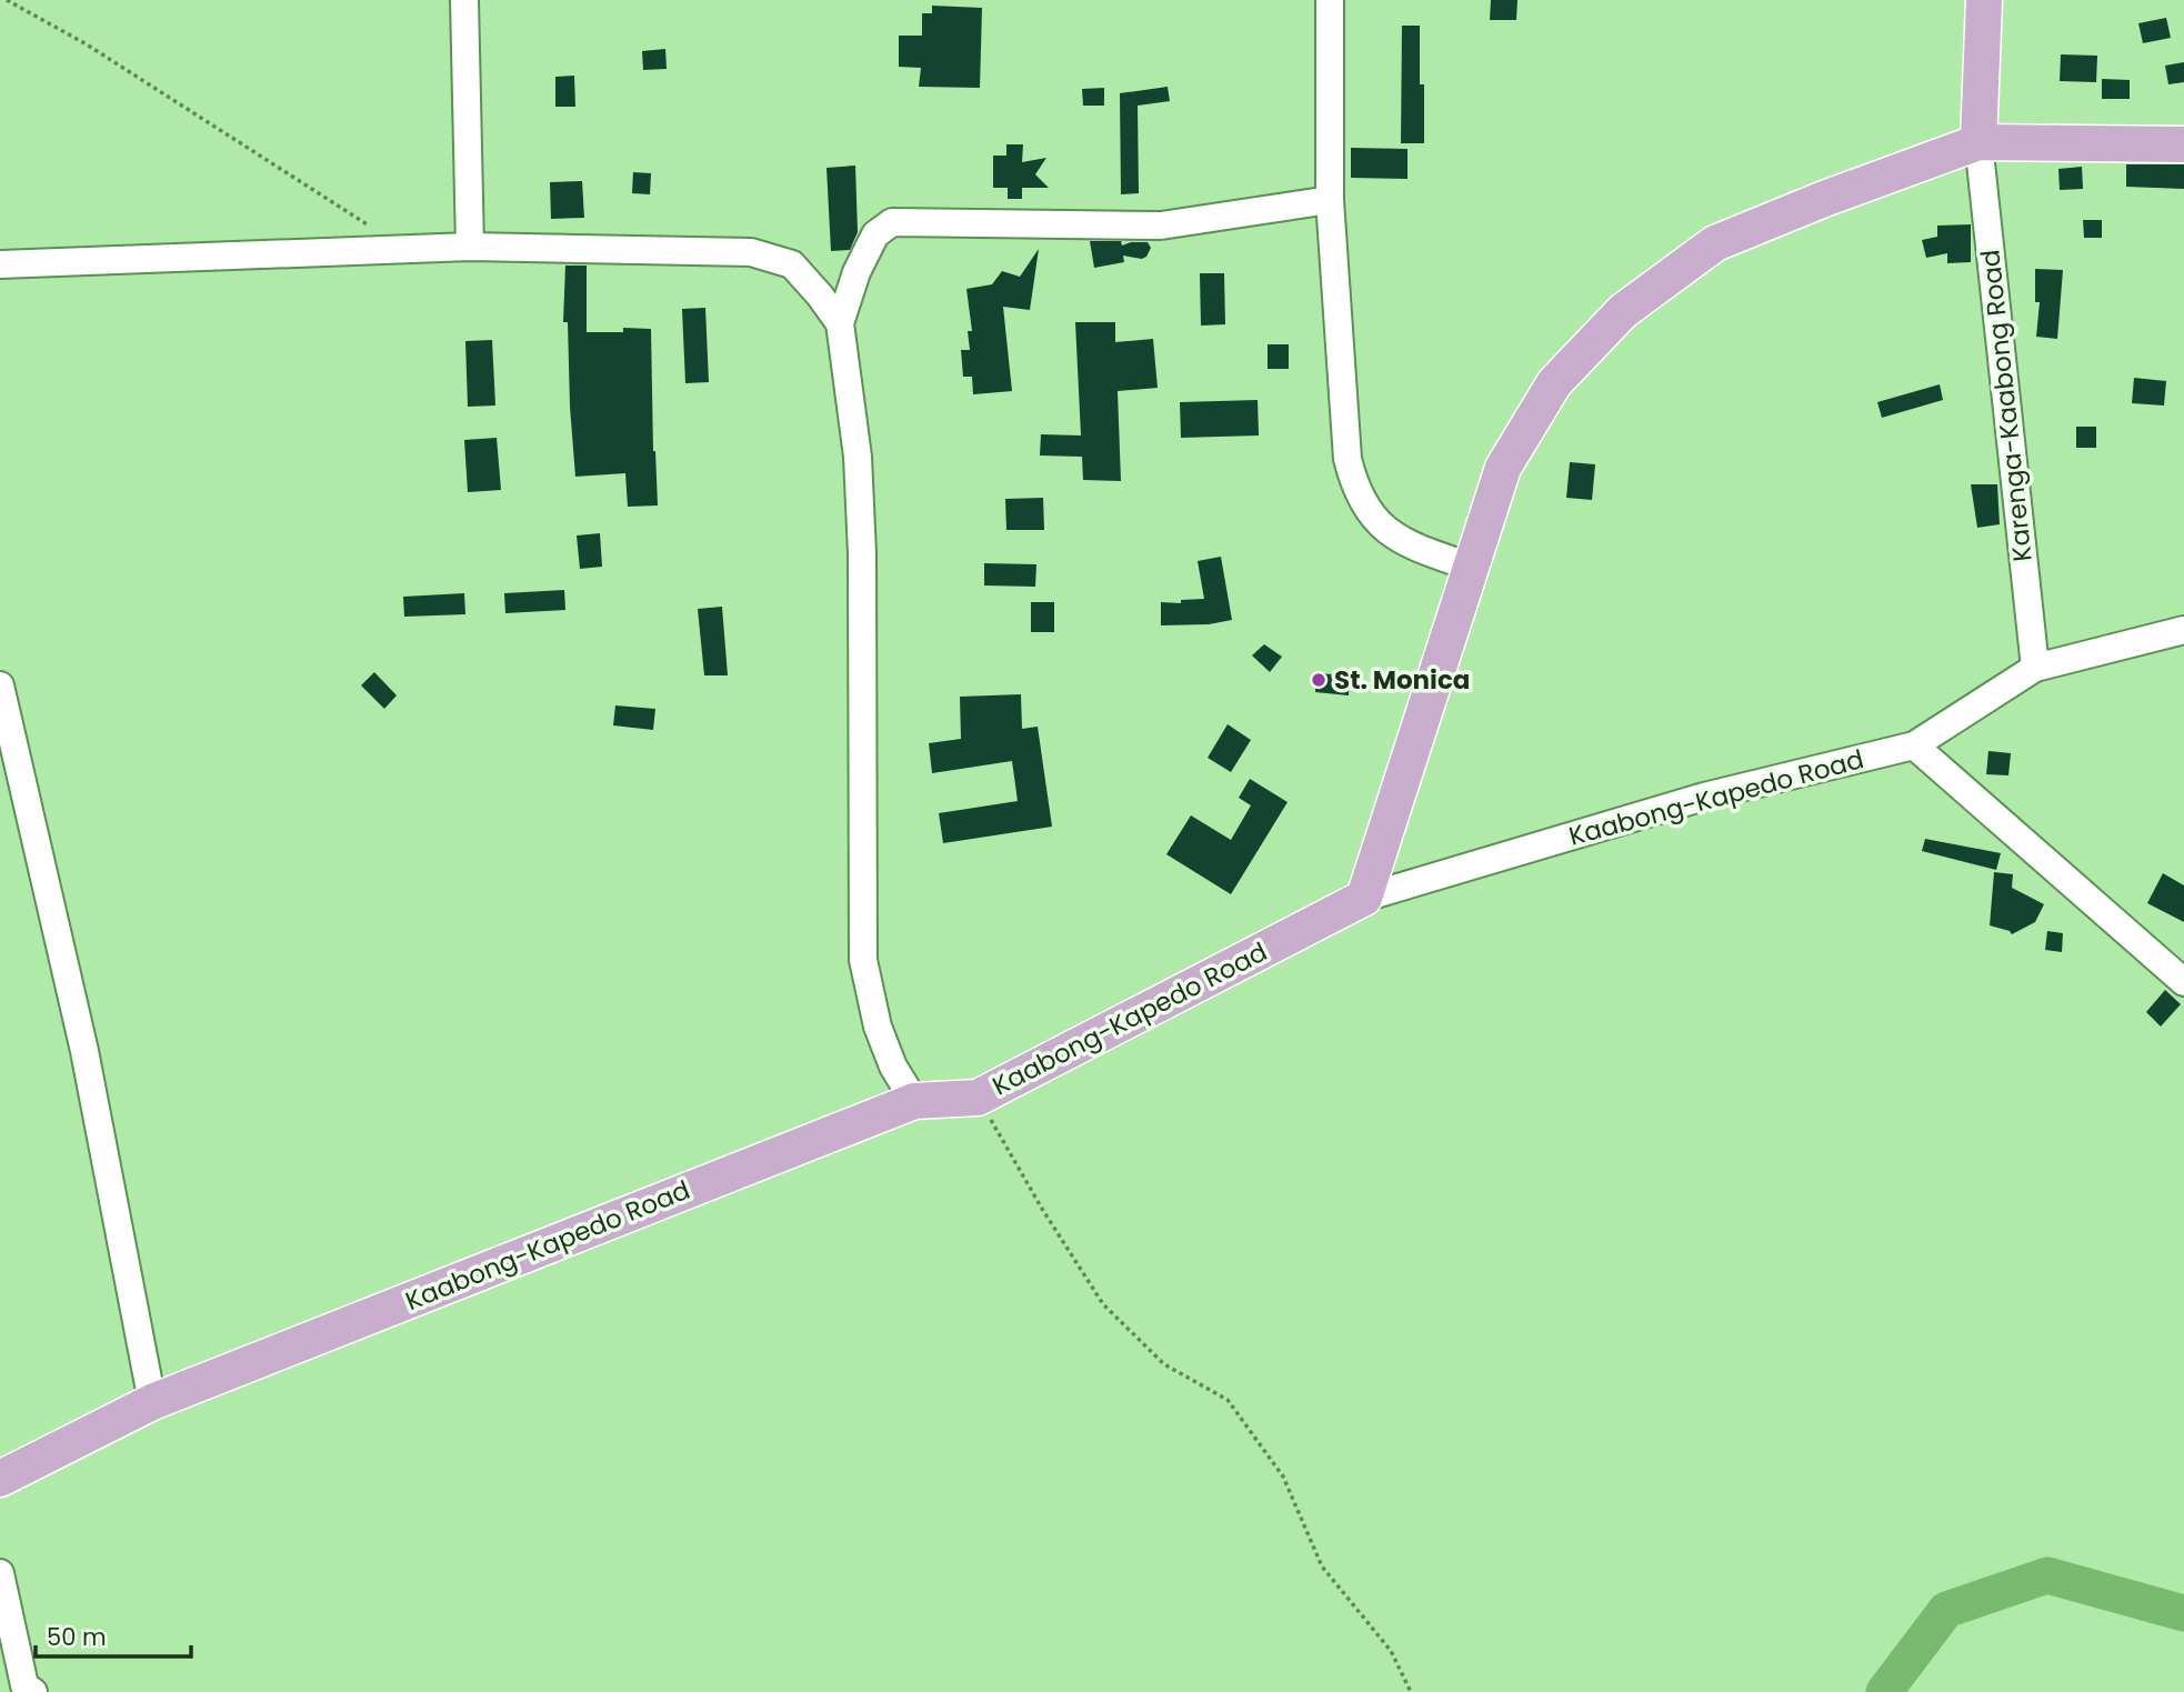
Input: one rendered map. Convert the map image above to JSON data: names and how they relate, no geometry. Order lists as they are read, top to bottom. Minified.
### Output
{"streets":{"main road":["Kaabong-Kapedo Road"],"street":["Karenga-Kaabong Road"]},"crossings":[["Karenga-Kaabong Road","Kaabong-Kapedo Road"]],"places":["St. Monica"],"scale_bar":"50 m"}
